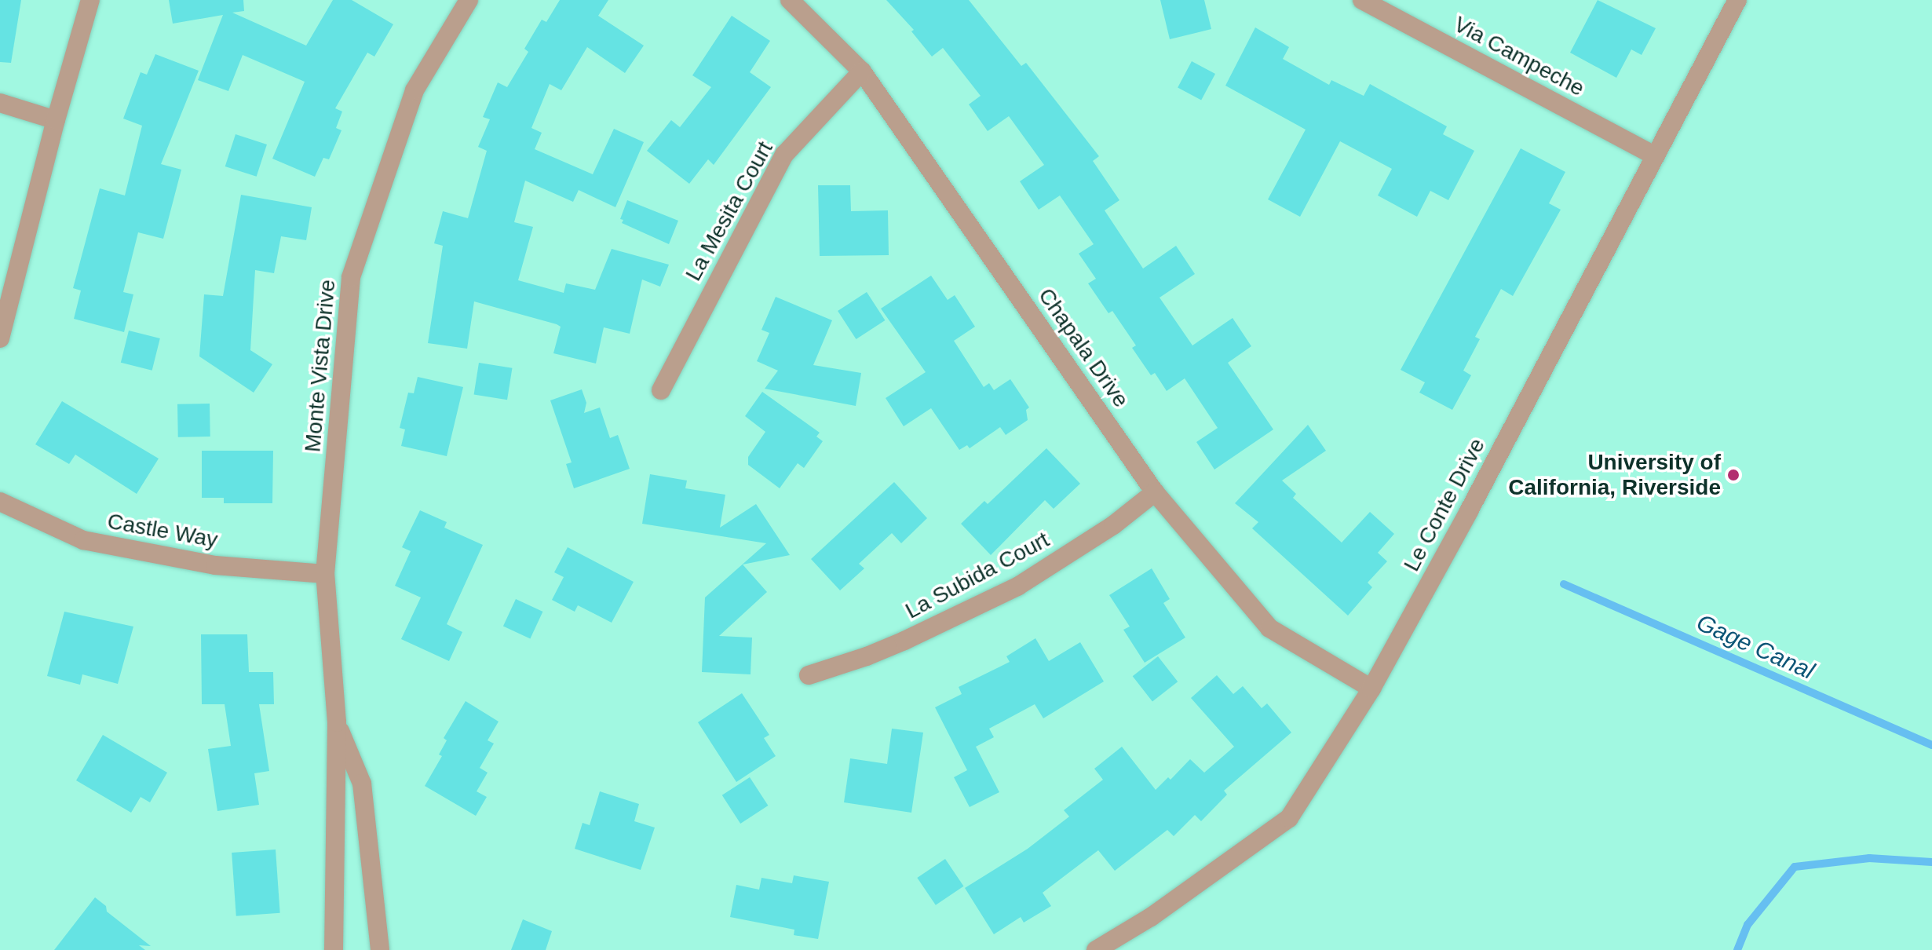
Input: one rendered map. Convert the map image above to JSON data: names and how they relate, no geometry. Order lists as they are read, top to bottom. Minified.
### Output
{"streets":{"street":["Via Campeche","La Mesita Court","Chapala Drive","Monte Vista Drive","Le Conte Drive","Castle Way","La Subida Court"]},"crossings":[["Via Campeche","Le Conte Drive"],["La Mesita Court","Chapala Drive"],["Chapala Drive","Le Conte Drive"],["Chapala Drive","La Subida Court"],["Monte Vista Drive","Castle Way"]],"water":["Gage Canal"],"places":["University of California, Riverside"]}
